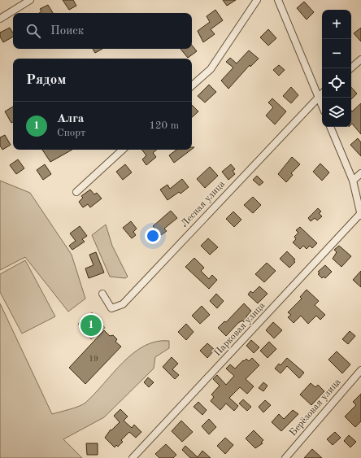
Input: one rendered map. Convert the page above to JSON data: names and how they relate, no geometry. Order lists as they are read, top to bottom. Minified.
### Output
{"streets":{"street":["Лесная улица","Парковая улица","Берёзовая улица"]},"house_numbers":["19"],"page":{"map_buttons":["+","−"],"search":"Поиск","heading":"Рядом","list":[{"mark":"1","name":"Алга","note":"Спорт","value":"120 m"}],"pins":"1"}}
